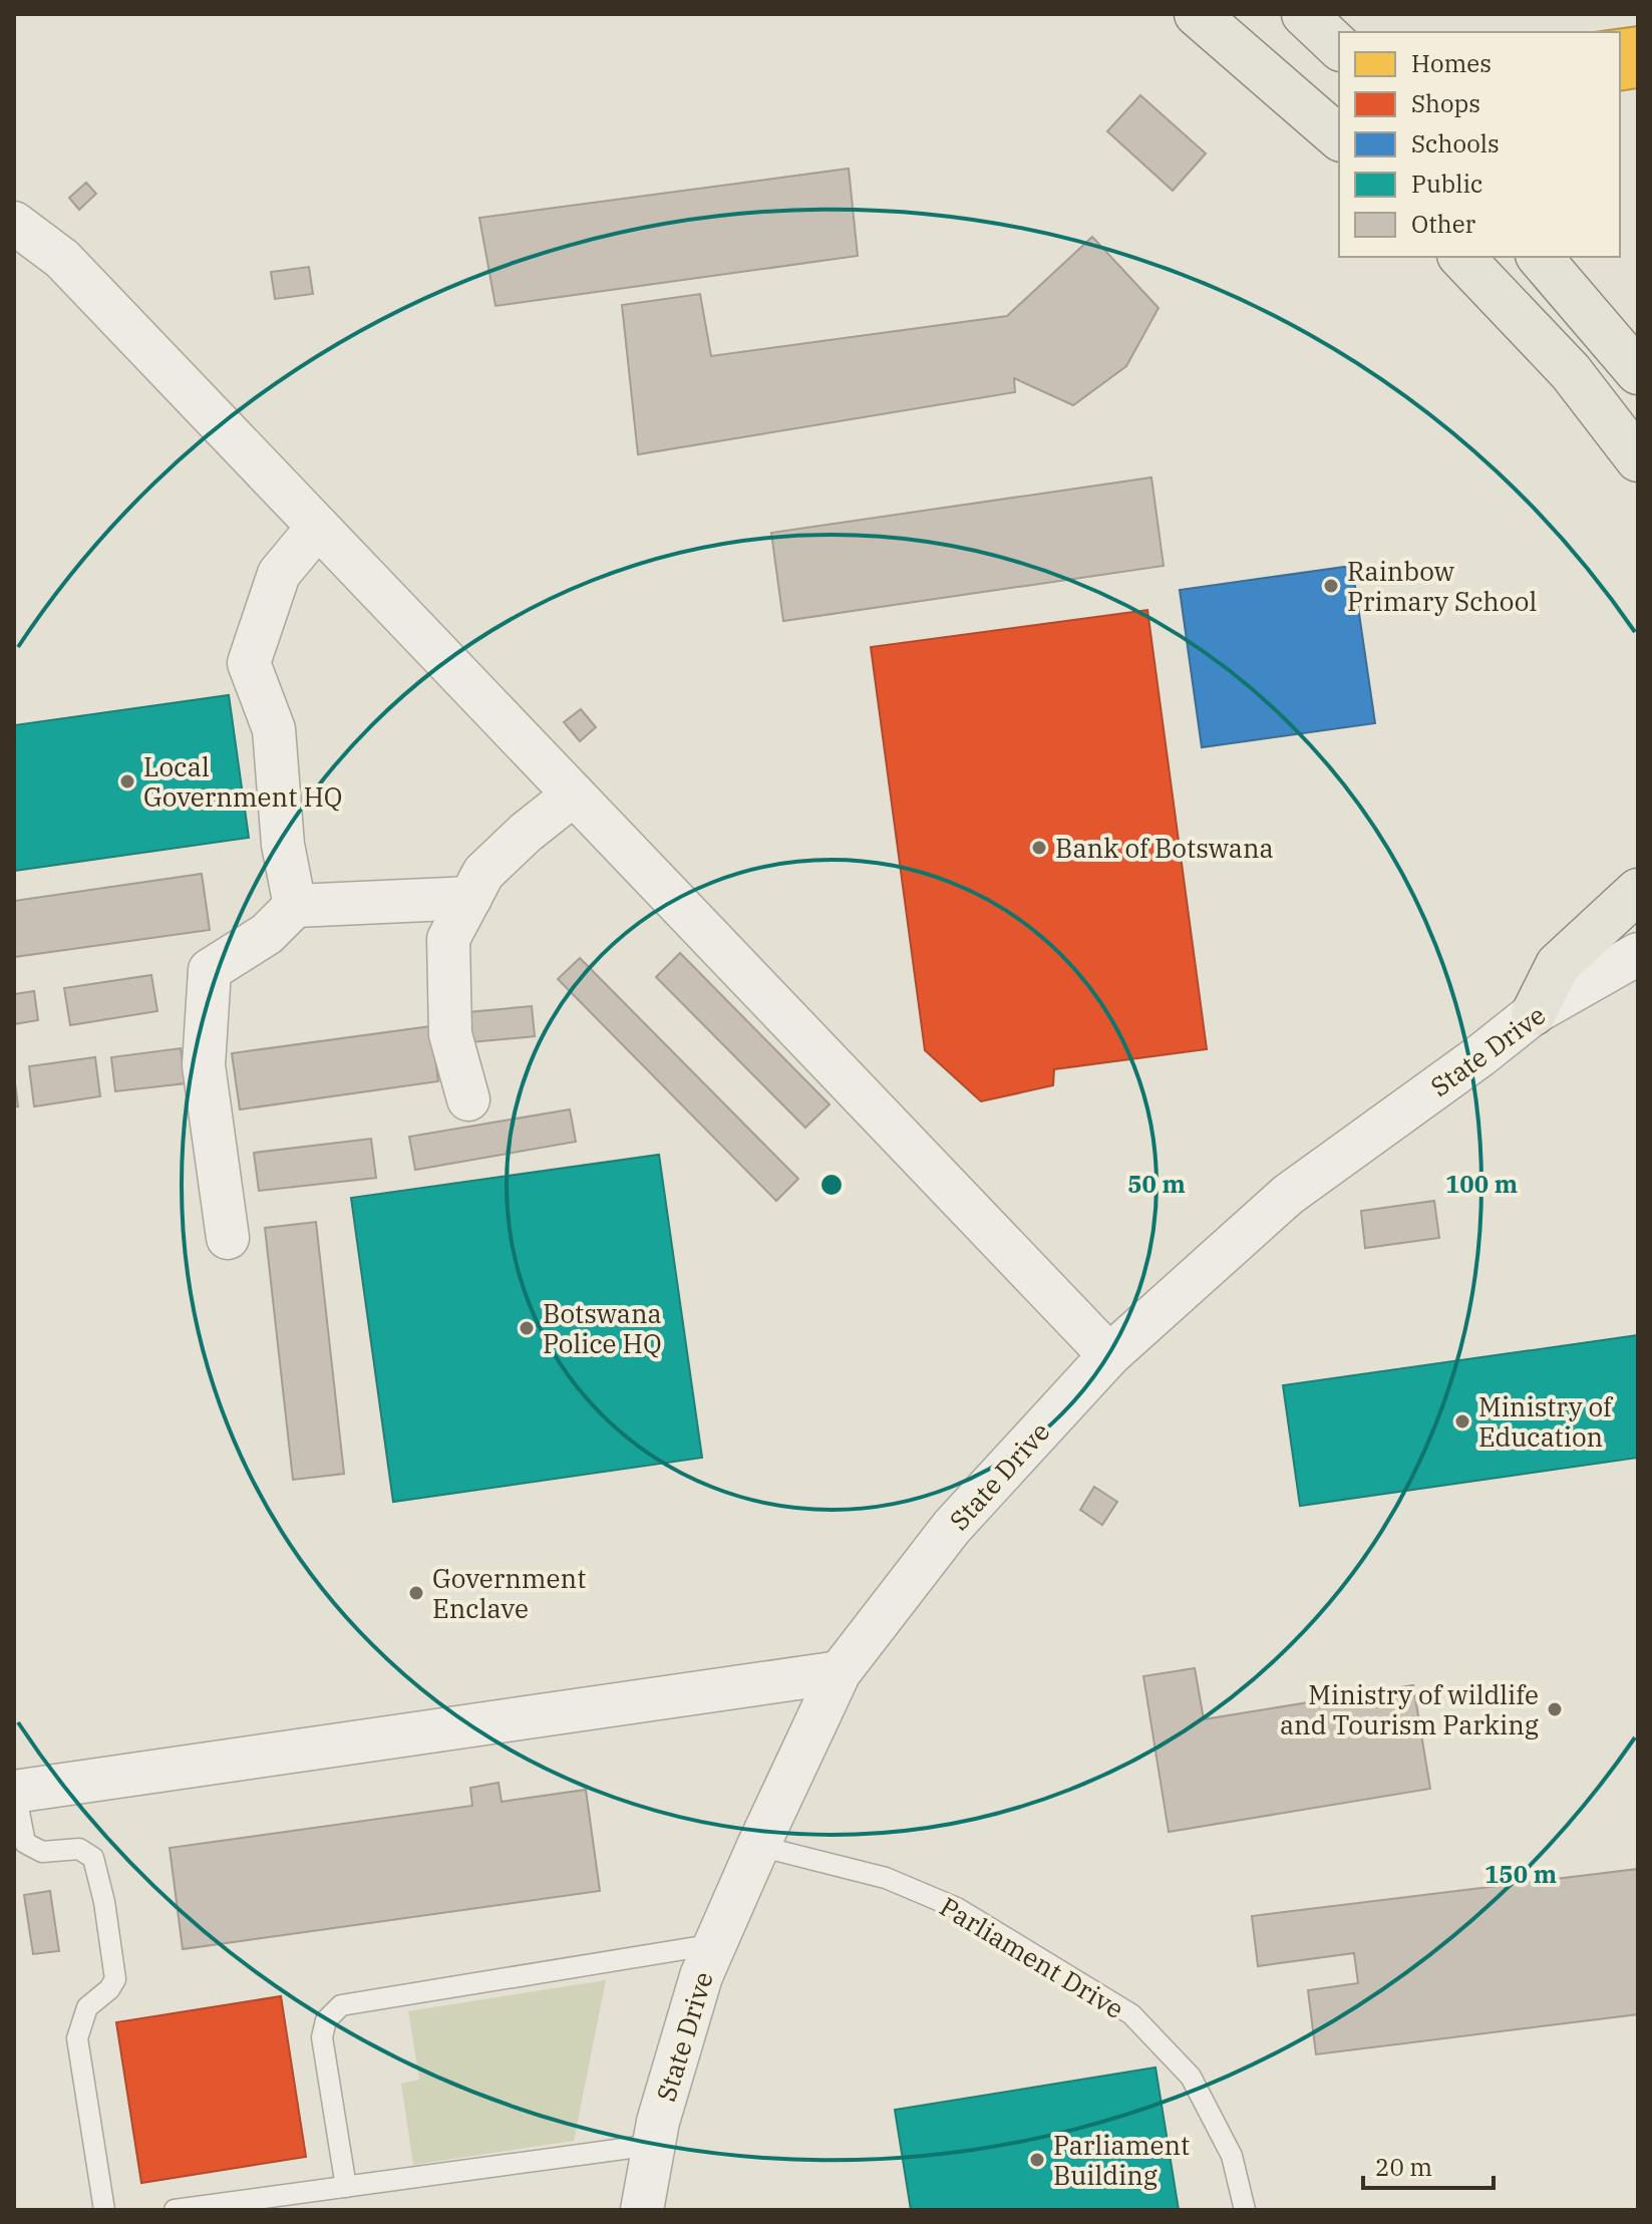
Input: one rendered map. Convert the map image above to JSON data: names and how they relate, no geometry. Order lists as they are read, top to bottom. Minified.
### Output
{"streets":{"street":["State Drive"],"lane":["Parliament Drive"]},"crossings":[["State Drive","Parliament Drive"]],"places":["Rainbow Primary School","Local Government HQ","Bank of Botswana","Botswana Police HQ","Ministry of Education","Government Enclave","Ministry of wildlife and Tourism Parking","Parliament Building"],"legend":["Homes","Shops","Schools","Public","Other"],"scale_bar":"20 m","rings":["50 m","100 m","150 m"]}
